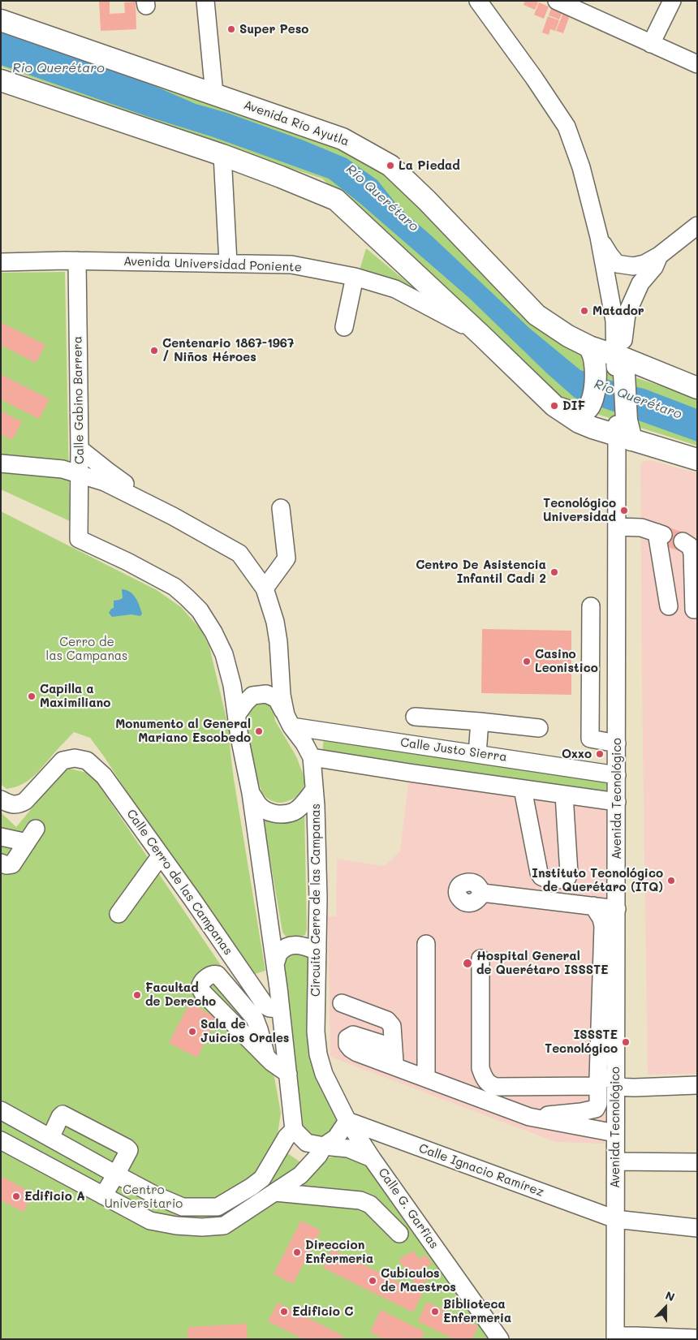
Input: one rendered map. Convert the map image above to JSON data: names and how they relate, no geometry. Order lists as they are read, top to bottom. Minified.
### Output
{"streets":{"main road":["Avenida Río Ayutla"],"street":["Avenida Universidad Poniente","Calle Gabino Barrera","Calle Justo Sierra","Avenida Tecnológico","Calle Cerro de las Campanas","Circuito Cerro de las Campanas","Calle Ignacio Ramírez","Calle G. Garfias"]},"crossings":[["Avenida Universidad Poniente","Calle Gabino Barrera"],["Calle Gabino Barrera","Circuito Cerro de las Campanas"],["Calle Justo Sierra","Avenida Tecnológico"],["Calle Justo Sierra","Circuito Cerro de las Campanas"],["Avenida Tecnológico","Calle Ignacio Ramírez"],["Circuito Cerro de las Campanas","Calle Ignacio Ramírez"],["Circuito Cerro de las Campanas","Calle G. Garfias"],["Calle Ignacio Ramírez","Calle G. Garfias"]],"water":["Rio Querétaro","Río Querétaro"],"parks":["Cerro de las Campanas","Centro Universitario"],"places":["Super Peso","La Piedad","Matador","Centenario 1867-1967 / Niños Héroes","DIF","Tecnológico Universidad","Centro De Asistencia Infantil Cadi 2","Casino Leonistico","Capilla a Maximiliano","Monumento al General Mariano Escobedo","Oxxo","Instituto Tecnológico de Querétaro (ITQ)","Hospital General de Querétaro ISSSTE","Facultad de Derecho","Sala de Juicios Orales","ISSSTE Tecnológico","Edificio A","Direccion Enfermeria","Cubiculos de Maestros","Edificio C","Biblioteca Enfermeria"],"north":"top"}
